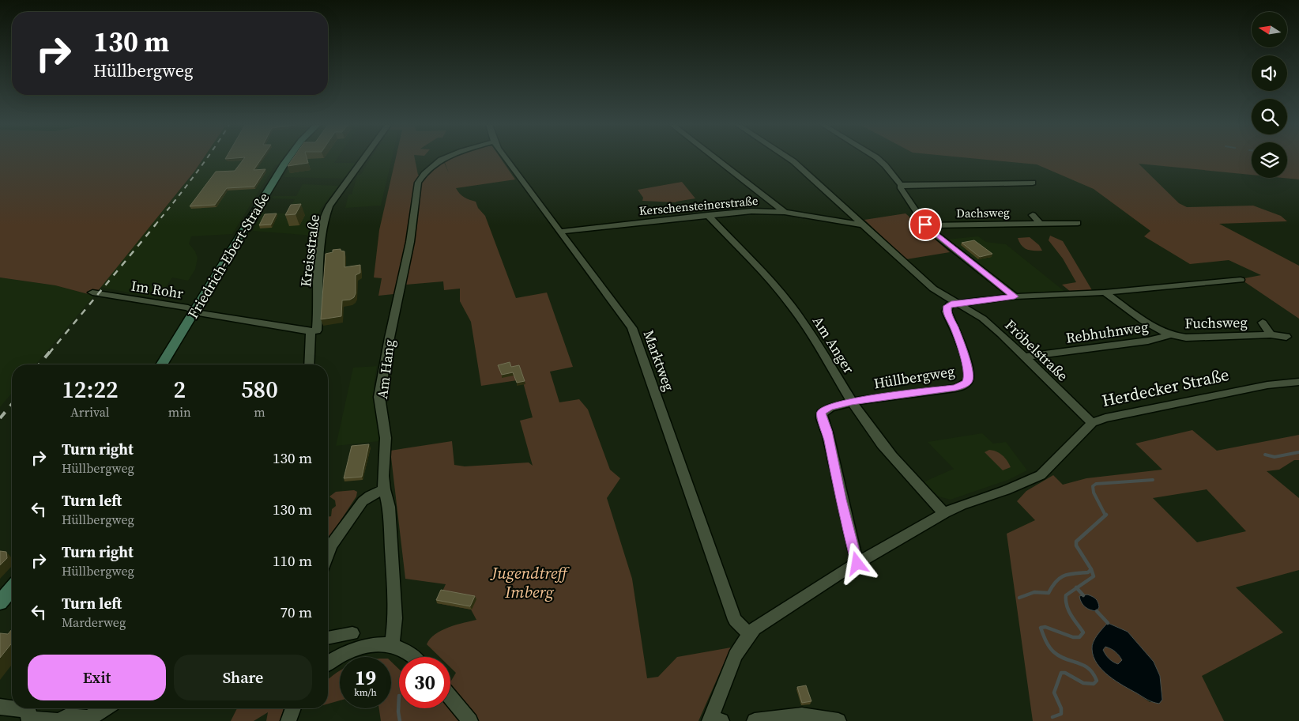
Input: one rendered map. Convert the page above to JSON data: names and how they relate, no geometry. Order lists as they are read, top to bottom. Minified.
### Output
{"streets":{"street":["Kerschensteinerstraße","Dachsweg","Kreisstraße","Friedrich-Ebert-Straße","Im Rohr","Fuchsweg","Rebhuhnweg","Am Anger","Fröbelstraße","Marktweg","Am Hang","Hüllbergweg","Herdecker Straße"]},"crossings":[["Kerschensteinerstraße","Am Anger"],["Kerschensteinerstraße","Fröbelstraße"],["Kerschensteinerstraße","Marktweg"],["Kreisstraße","Im Rohr"],["Friedrich-Ebert-Straße","Im Rohr"],["Fuchsweg","Rebhuhnweg"],["Rebhuhnweg","Fröbelstraße"],["Am Anger","Hüllbergweg"],["Am Anger","Herdecker Straße"],["Fröbelstraße","Hüllbergweg"],["Fröbelstraße","Herdecker Straße"],["Marktweg","Herdecker Straße"],["Hüllbergweg","Herdecker Straße"]],"parks":["Jugendtreff Imberg"],"north":"left","page":{"turn":["130 m","Hüllbergweg"],"eta":["12:22","Arrival","2","min","580","m"],"list":[{"name":"Turn right","note":"Hüllbergweg","value":"130 m"},{"name":"Turn left","note":"Hüllbergweg","value":"130 m"},{"name":"Turn right","note":"Hüllbergweg","value":"110 m"},{"name":"Turn left","note":"Marderweg","value":"70 m"}],"buttons":["Exit","Share"],"speed":"19 km/h","limit":"30"}}
